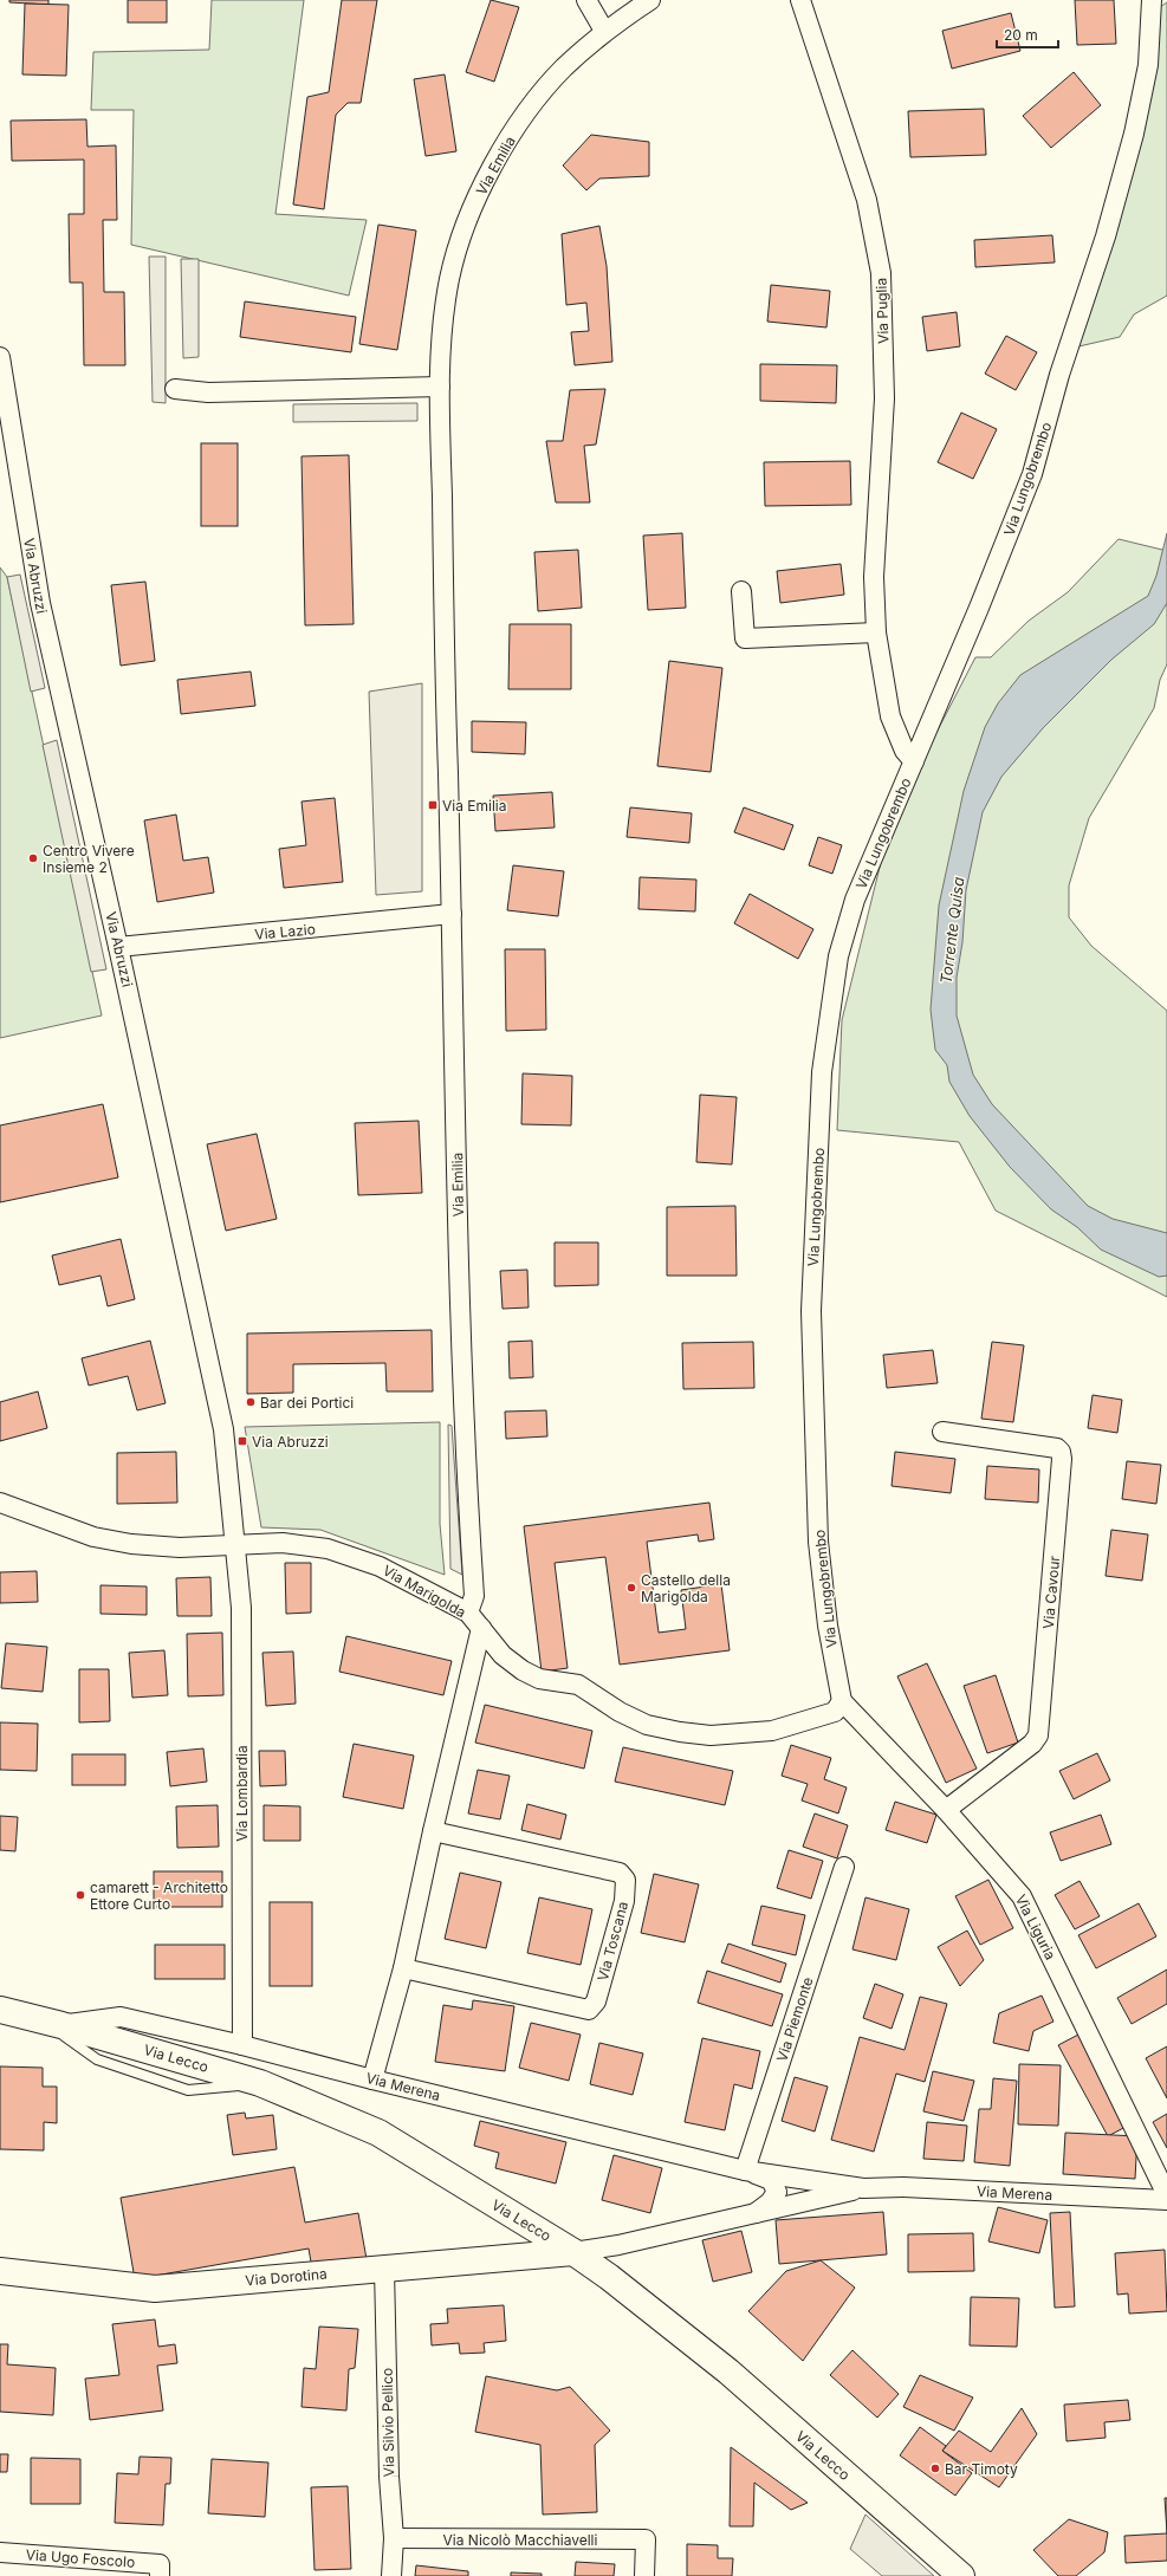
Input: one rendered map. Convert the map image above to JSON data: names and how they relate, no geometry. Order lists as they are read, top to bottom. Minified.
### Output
{"streets":{"main road":["Via Lecco","Via Dorotina"],"street":["Via Emilia","Via Puglia","Via Lungobrembo","Via Abruzzi","Via Lazio","Via Marigolda","Via Cavour","Via Lombardia","Via Liguria","Via Toscana","Via Piemonte","Via Merena","Via Silvio Pellico","Via Nicolò Macchiavelli","Via Ugo Foscolo"]},"crossings":[["Via Emilia","Via Lazio"],["Via Emilia","Via Marigolda"],["Via Puglia","Via Lungobrembo"],["Via Lungobrembo","Via Marigolda"],["Via Lungobrembo","Via Liguria"],["Via Abruzzi","Via Lazio"],["Via Abruzzi","Via Marigolda"],["Via Abruzzi","Via Lombardia"],["Via Marigolda","Via Lombardia"],["Via Marigolda","Via Liguria"],["Via Cavour","Via Liguria"],["Via Lombardia","Via Merena"],["Via Piemonte","Via Merena"],["Via Lecco","Via Merena"],["Via Lecco","Via Dorotina"],["Via Merena","Via Dorotina"],["Via Dorotina","Via Silvio Pellico"],["Via Silvio Pellico","Via Nicolò Macchiavelli"]],"water":["Torrente Quisa"],"places":{"transit":["Via Emilia","Via Abruzzi"],"other":["Centro Vivere Insieme 2","Bar dei Portici","Castello della Marigolda","camarett - Architetto Ettore Curto","Bar Timoty"]},"scale_bar":"20 m"}
